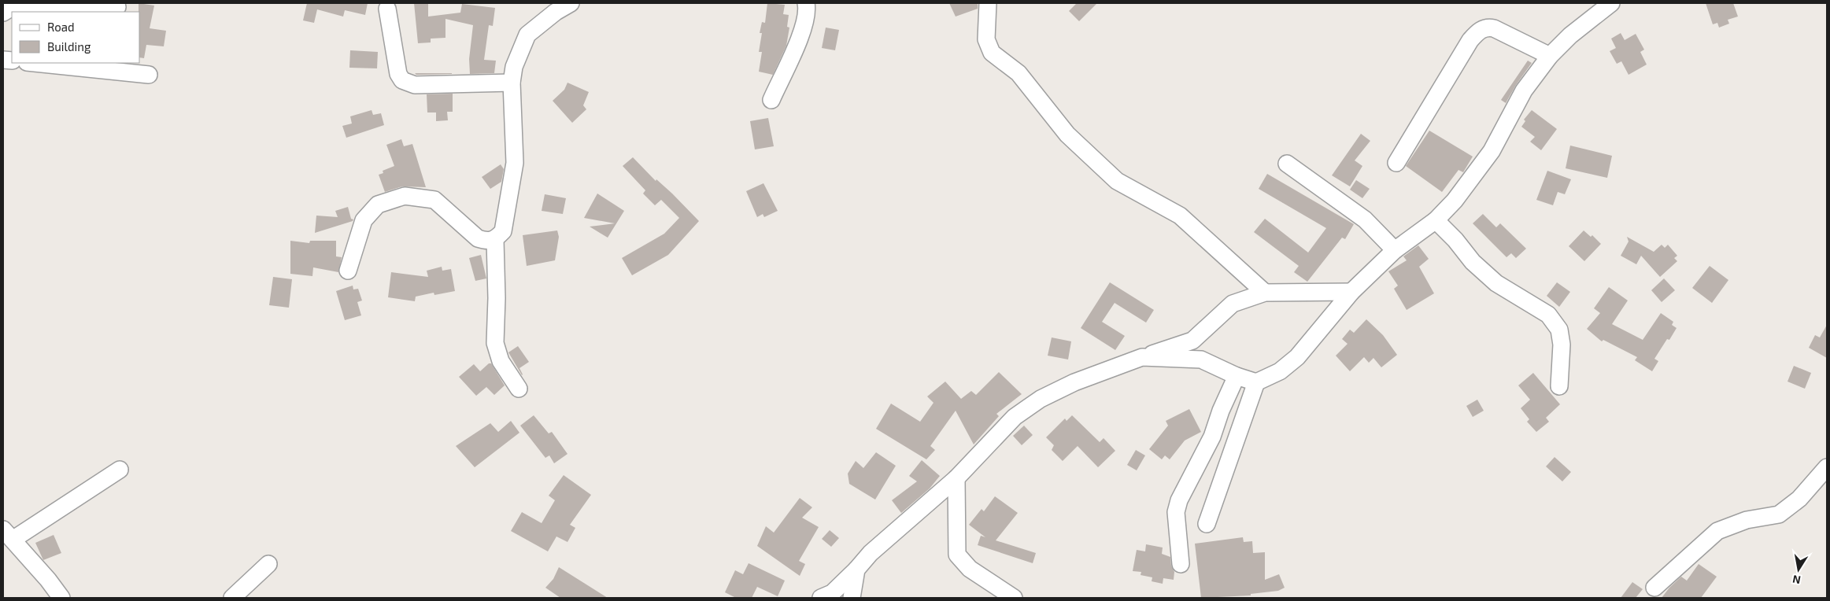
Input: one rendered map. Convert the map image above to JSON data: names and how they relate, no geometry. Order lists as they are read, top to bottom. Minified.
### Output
{"legend":["Road","Building"],"north":"bottom"}
